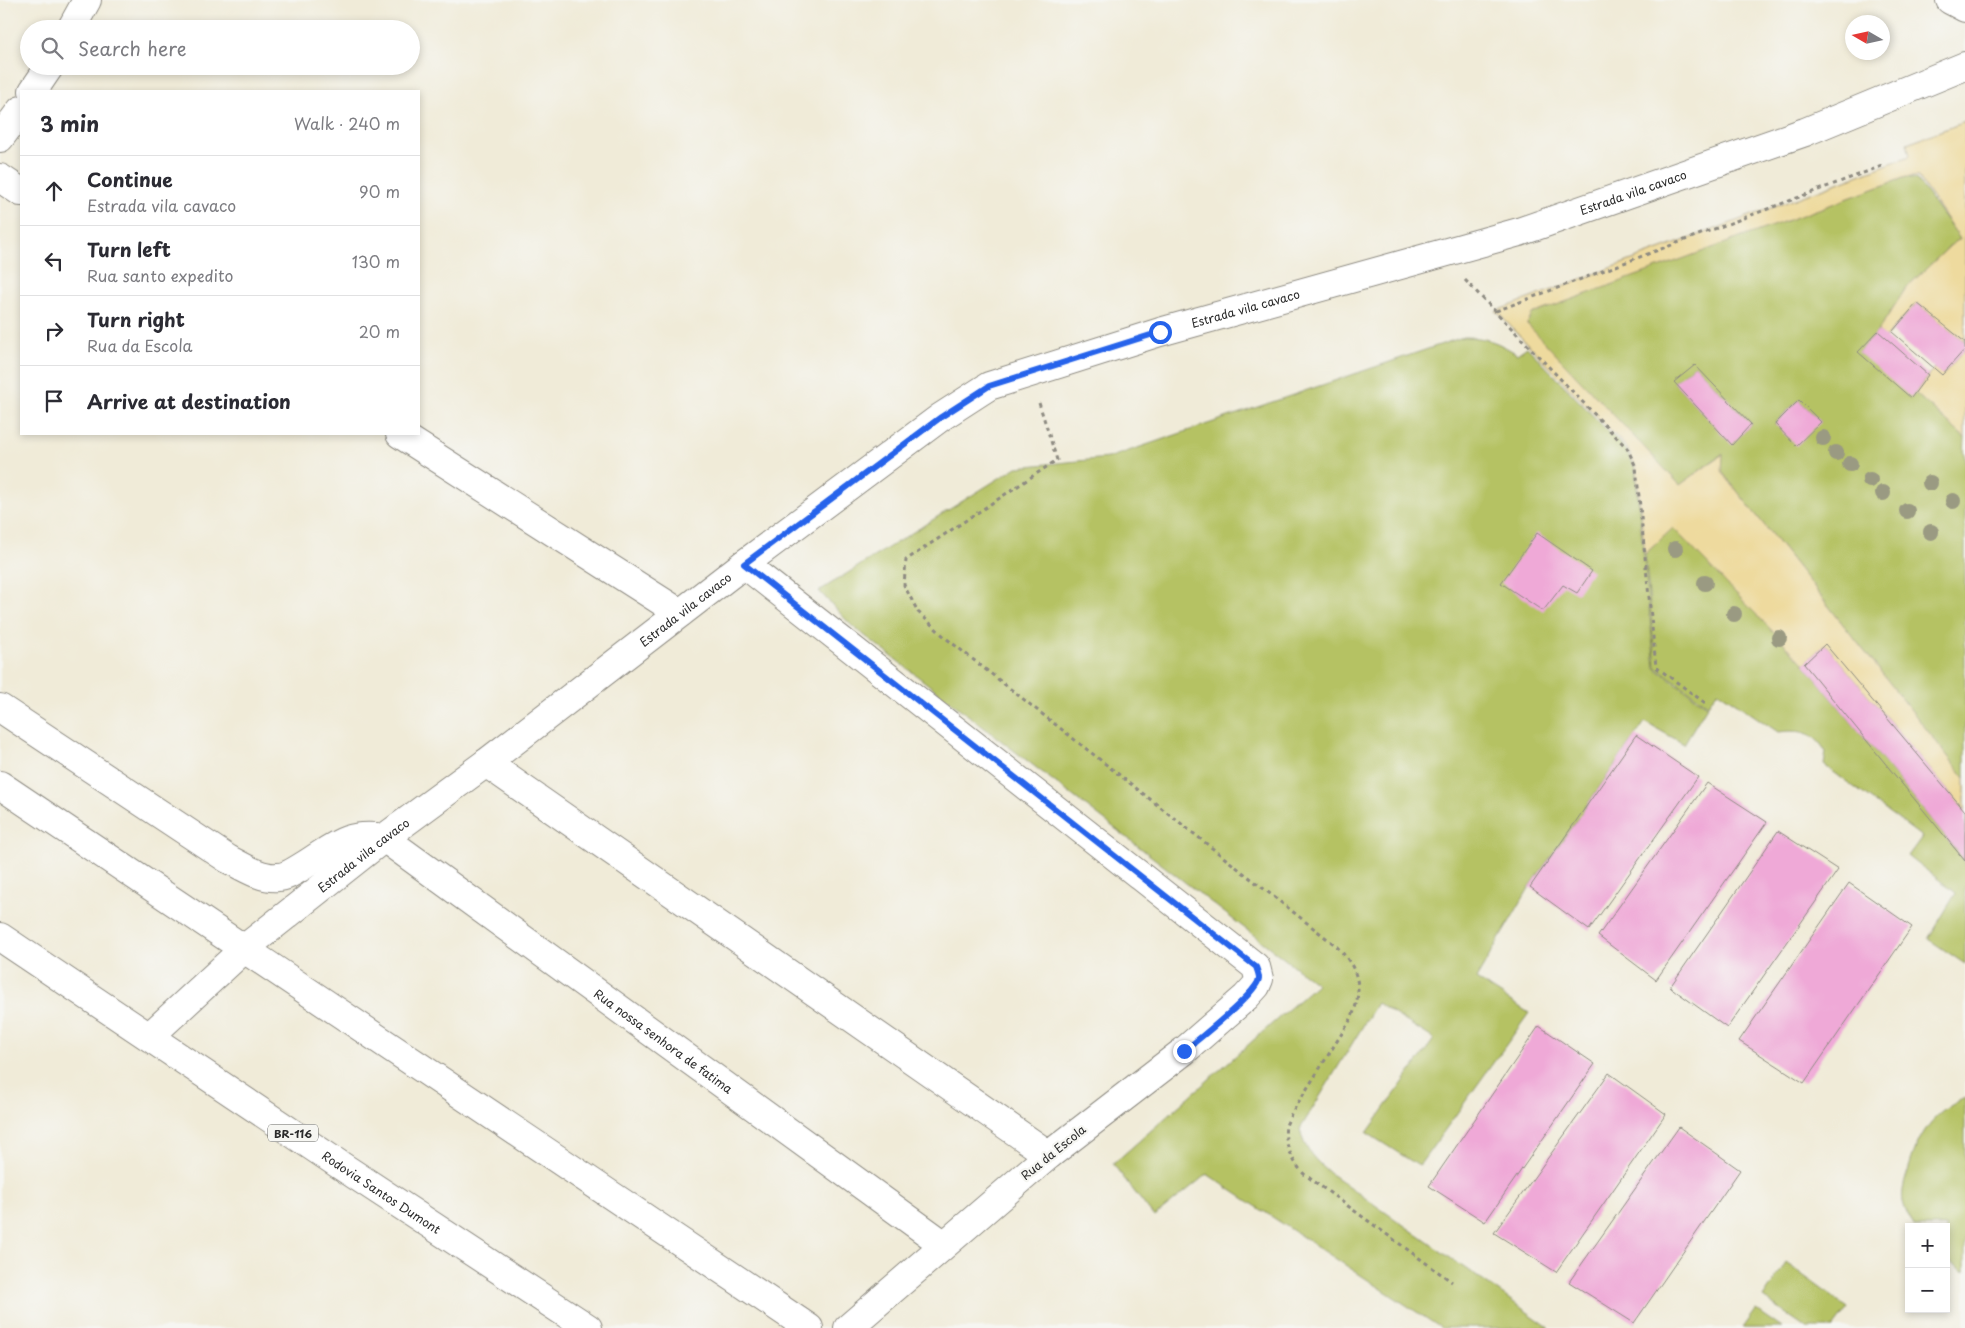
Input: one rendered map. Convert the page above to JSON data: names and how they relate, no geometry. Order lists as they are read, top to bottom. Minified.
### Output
{"streets":{"main road":["Estrada vila cavaco","Rua nossa senhora de fatima","BR-116","Rua da Escola","Rodovia Santos Dumont"]},"crossings":[["Estrada vila cavaco","Rua nossa senhora de fatima"],["Estrada vila cavaco","Rua da Escola"],["Estrada vila cavaco","Rodovia Santos Dumont"],["Rua nossa senhora de fatima","Rua da Escola"]],"north":"left","page":{"search":"Search here","heading":["3 min","Walk · 240 m"],"list":[["Continue","Estrada vila cavaco","90 m"],["Turn left","Rua santo expedito","130 m"],["Turn right","Rua da Escola","20 m"],"Arrive at destination"],"map_buttons":["+","−"]}}
